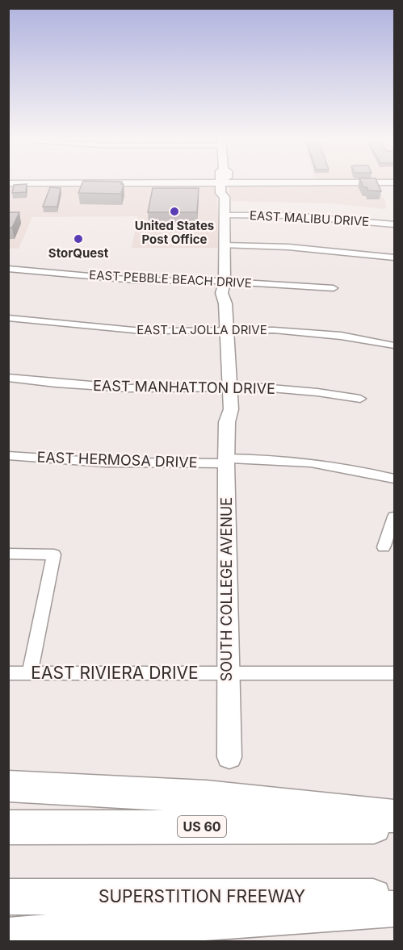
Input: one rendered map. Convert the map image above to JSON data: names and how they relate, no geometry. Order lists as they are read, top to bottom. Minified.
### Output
{"streets":{"highway":["US 60","SUPERSTITION FREEWAY"],"street":["EAST MALIBU DRIVE","EAST PEBBLE BEACH DRIVE","EAST LA JOLLA DRIVE","EAST MANHATTON DRIVE","EAST HERMOSA DRIVE","SOUTH COLLEGE AVENUE","EAST RIVIERA DRIVE"]},"crossings":[["EAST MALIBU DRIVE","SOUTH COLLEGE AVENUE"],["EAST PEBBLE BEACH DRIVE","SOUTH COLLEGE AVENUE"],["EAST LA JOLLA DRIVE","SOUTH COLLEGE AVENUE"],["EAST MANHATTON DRIVE","SOUTH COLLEGE AVENUE"],["EAST HERMOSA DRIVE","SOUTH COLLEGE AVENUE"],["SOUTH COLLEGE AVENUE","EAST RIVIERA DRIVE"]],"places":["United States Post Office","StorQuest"]}
